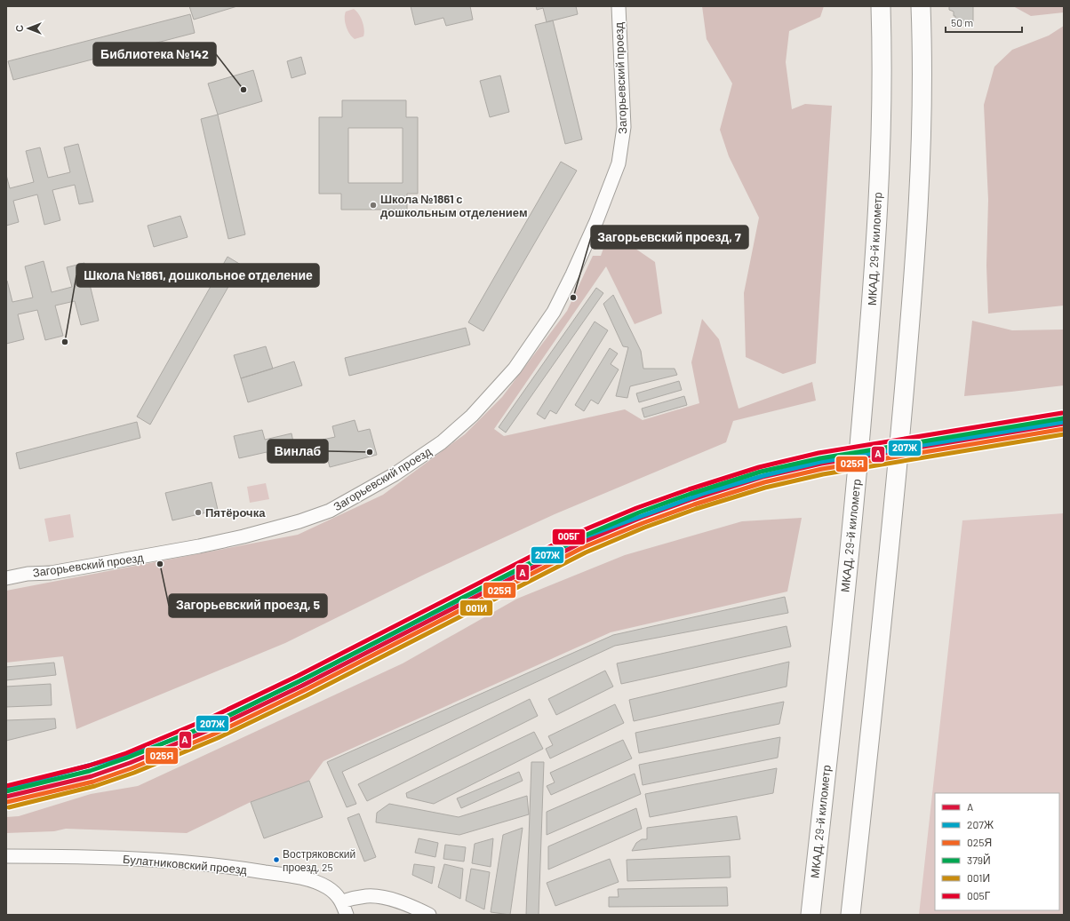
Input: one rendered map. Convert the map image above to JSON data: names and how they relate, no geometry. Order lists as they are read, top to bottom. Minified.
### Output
{"streets":{"highway":["МКАД, 29-й километр"],"street":["Загорьевский проезд","Булатниковский проезд"]},"places":["Библиотека №142","Школа №1861 с дошкольным отделением","Загорьевский проезд, 7","Школа №1861, дошкольное отделение","Винлаб","Пятёрочка","Загорьевский проезд, 5","Востряковский проезд, 25"],"lines":["transit line 005Г","transit line 379Й","transit line 207Ж","transit line A","transit line 025Я","transit line 001И"],"legend":["A","207Ж","025Я","379Й","001И","005Г"],"scale_bar":"50 m","north":"left"}
